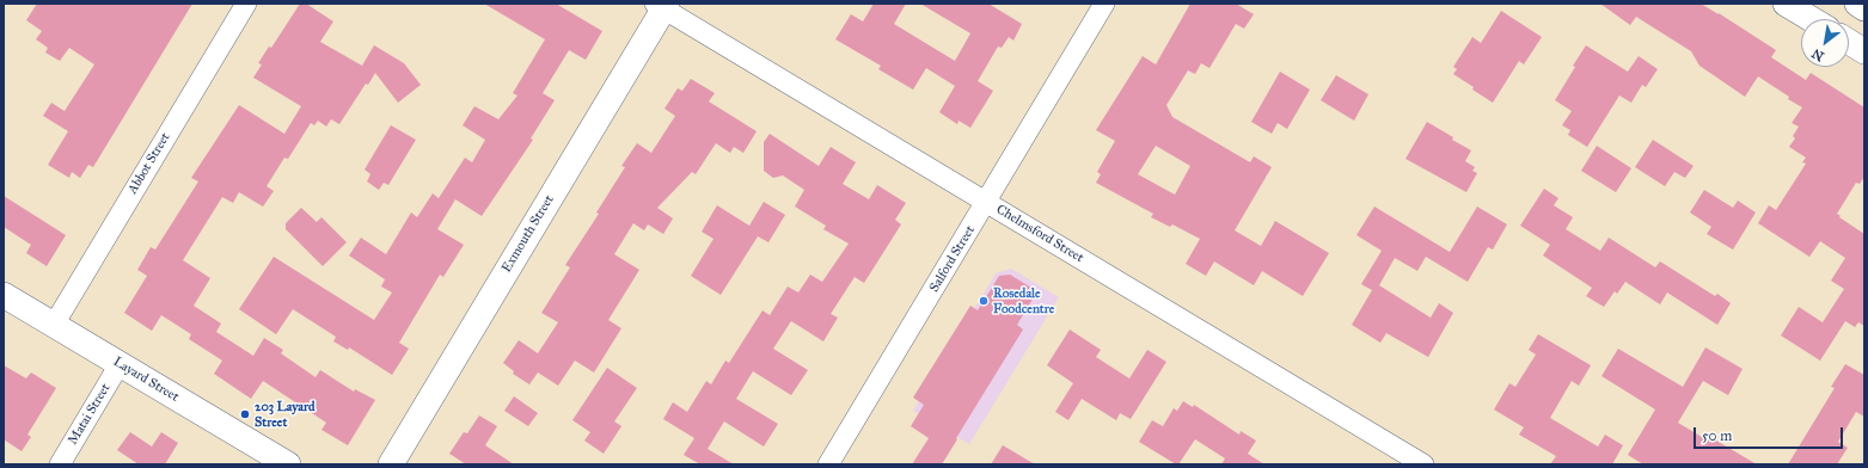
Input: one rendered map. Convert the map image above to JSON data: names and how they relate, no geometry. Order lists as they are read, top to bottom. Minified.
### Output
{"streets":{"street":["Abbot Street","Exmouth Street","Chelmsford Street","Salford Street","Layard Street","Matai Street"]},"crossings":[["Abbot Street","Layard Street"],["Exmouth Street","Chelmsford Street"],["Chelmsford Street","Salford Street"],["Layard Street","Matai Street"]],"places":["Rosedale Foodcentre","203 Layard Street"],"scale_bar":"50 m","north":"bottom left"}
